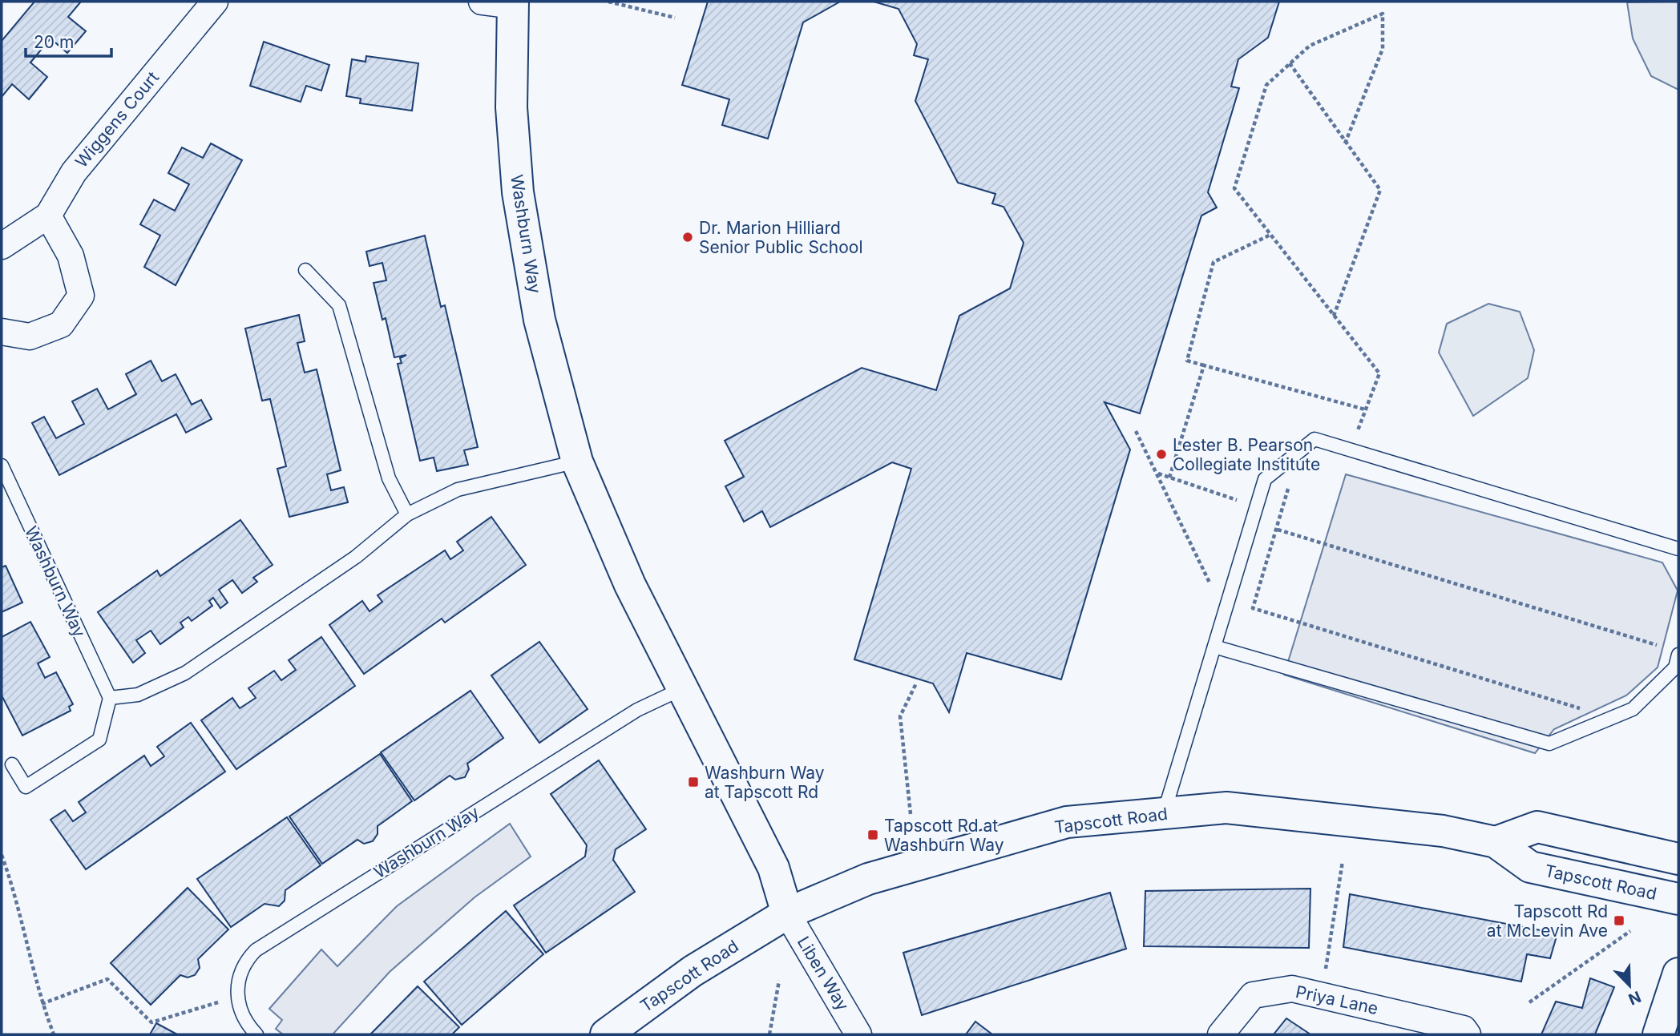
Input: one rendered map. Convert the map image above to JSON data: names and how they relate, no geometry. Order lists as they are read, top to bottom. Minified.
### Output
{"streets":{"street":["Wiggens Court","Washburn Way","Tapscott Road","Liben Way","Priya Lane"]},"crossings":[["Washburn Way","Tapscott Road"],["Washburn Way","Liben Way"],["Tapscott Road","Liben Way"]],"places":{"other":["Dr. Marion Hilliard Senior Public School","Lester B. Pearson Collegiate Institute"],"transit":["Washburn Way at Tapscott Rd","Tapscott Rd at Washburn Way","Tapscott Rd at McLevin Ave"]},"scale_bar":"20 m","north":"bottom right"}
